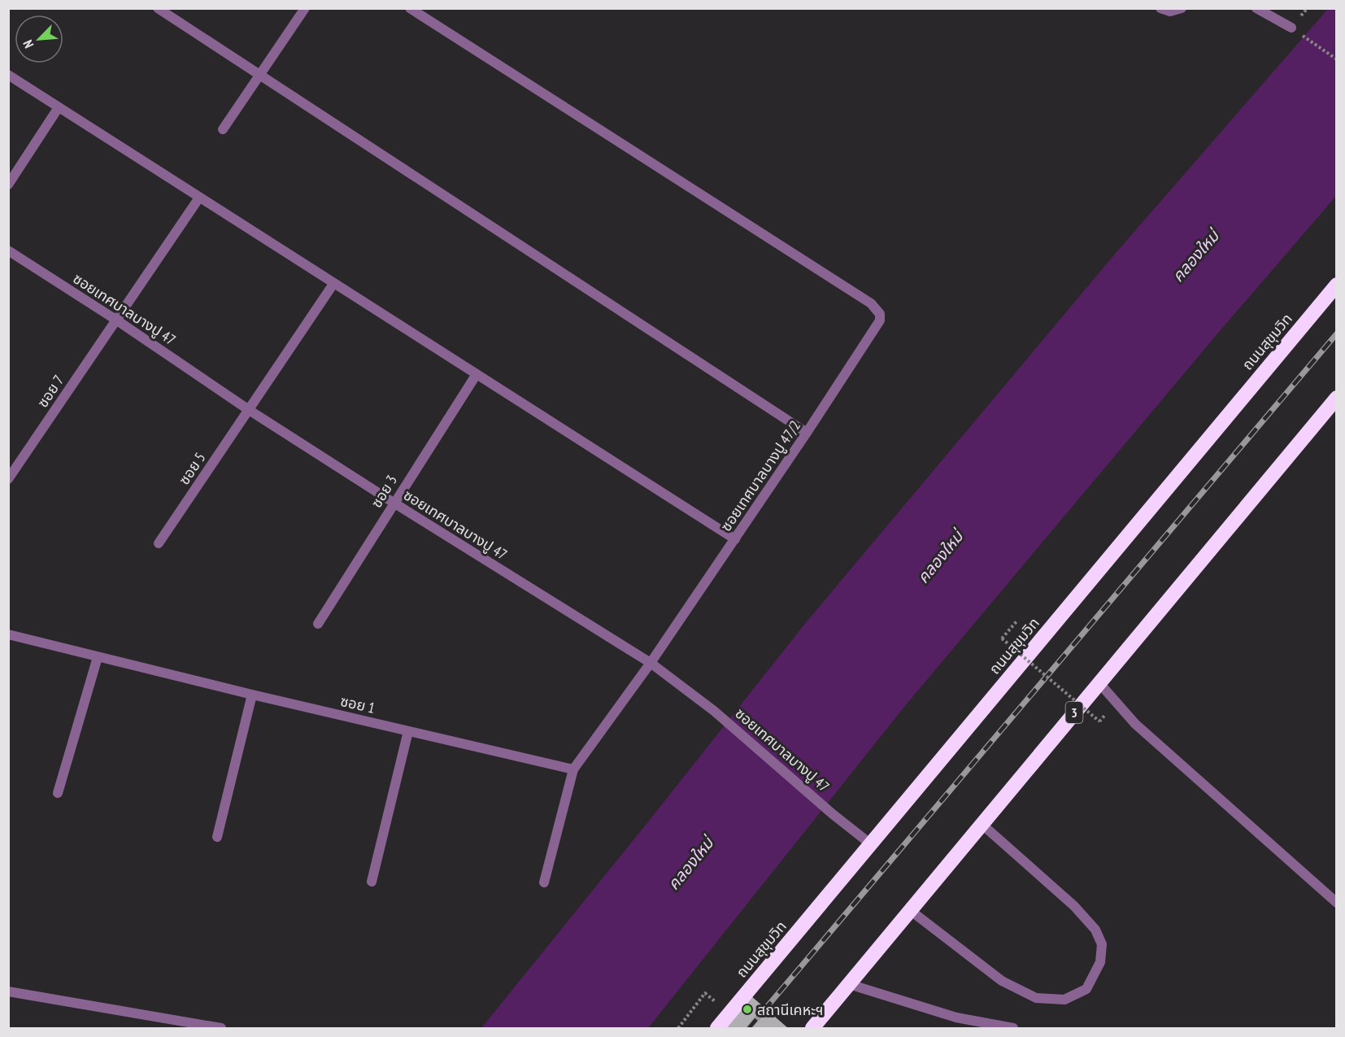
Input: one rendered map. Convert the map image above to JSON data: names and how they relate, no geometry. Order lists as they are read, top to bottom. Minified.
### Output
{"streets":{"highway":["ถนนสุขุมวิท","3"],"street":["ซอยเทศบาลบางปู 47","ซอย 7","ซอย 5","ซอยเทศบาลบางปู 47/2","ซอย 3","ซอย 1"]},"crossings":[["ซอยเทศบาลบางปู 47","ถนนสุขุมวิท"],["ซอยเทศบาลบางปู 47","ซอย 7"],["ซอยเทศบาลบางปู 47","ซอย 5"],["ซอยเทศบาลบางปู 47","ซอยเทศบาลบางปู 47/2"],["ซอยเทศบาลบางปู 47","ซอย 3"]],"water":["คลองใหม่"],"places":["สถานีเคหะฯ"],"north":"bottom left"}
